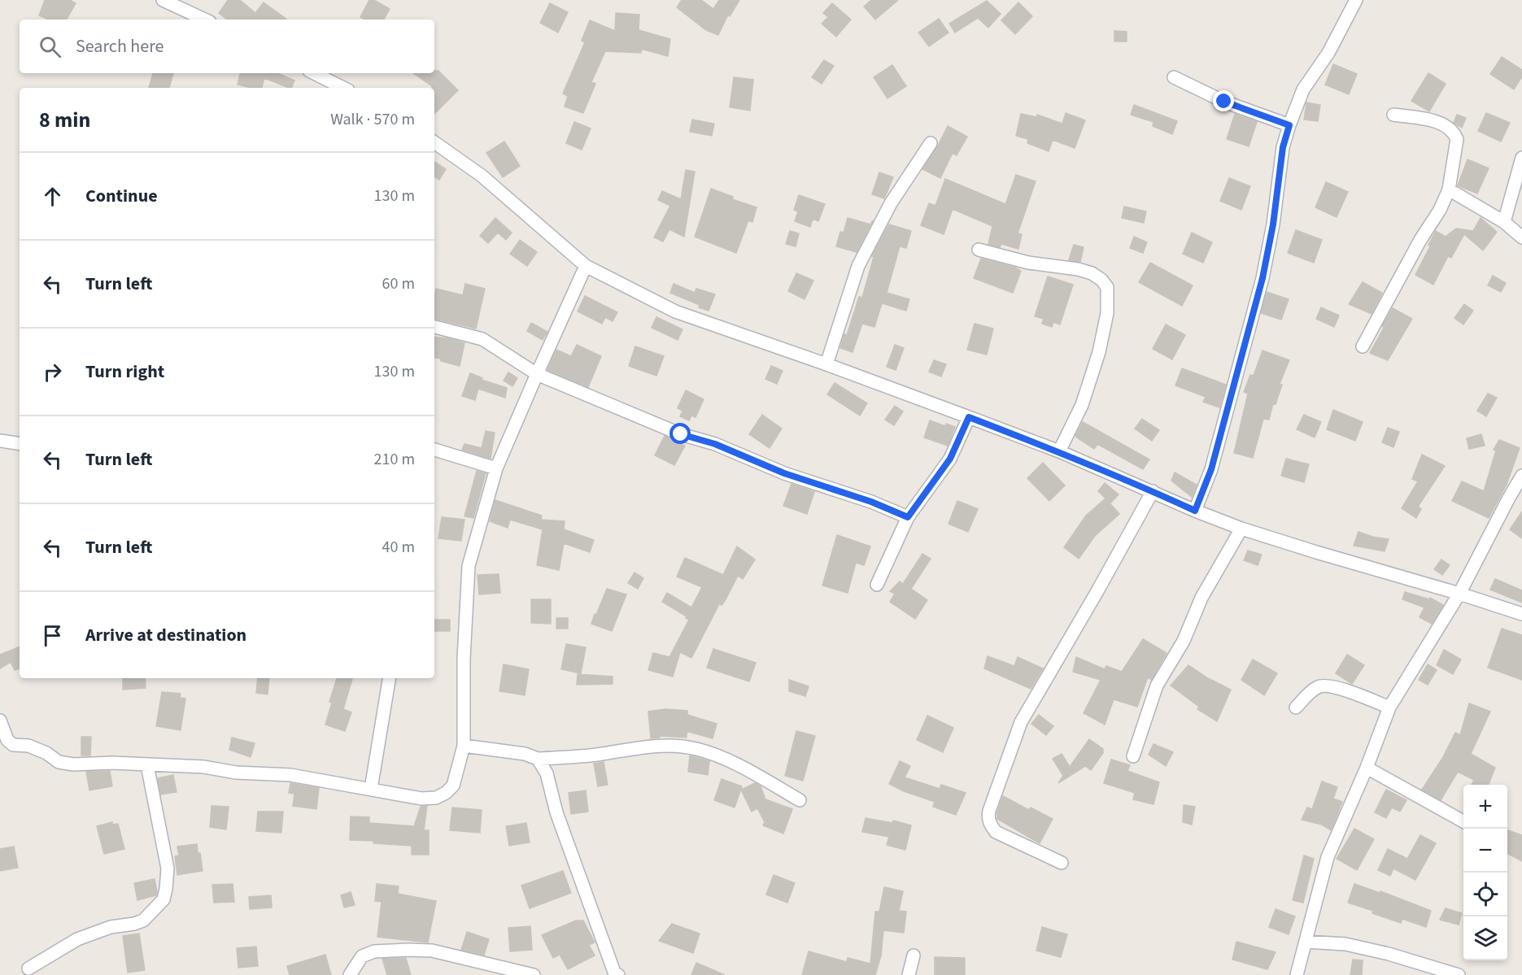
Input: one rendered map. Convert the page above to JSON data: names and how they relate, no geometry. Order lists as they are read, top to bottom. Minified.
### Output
{"page":{"search":"Search here","heading":["8 min","Walk · 570 m"],"list":[["Continue","130 m"],["Turn left","60 m"],["Turn right","130 m"],["Turn left","210 m"],["Turn left","40 m"],"Arrive at destination"],"map_buttons":["+","−"]}}
